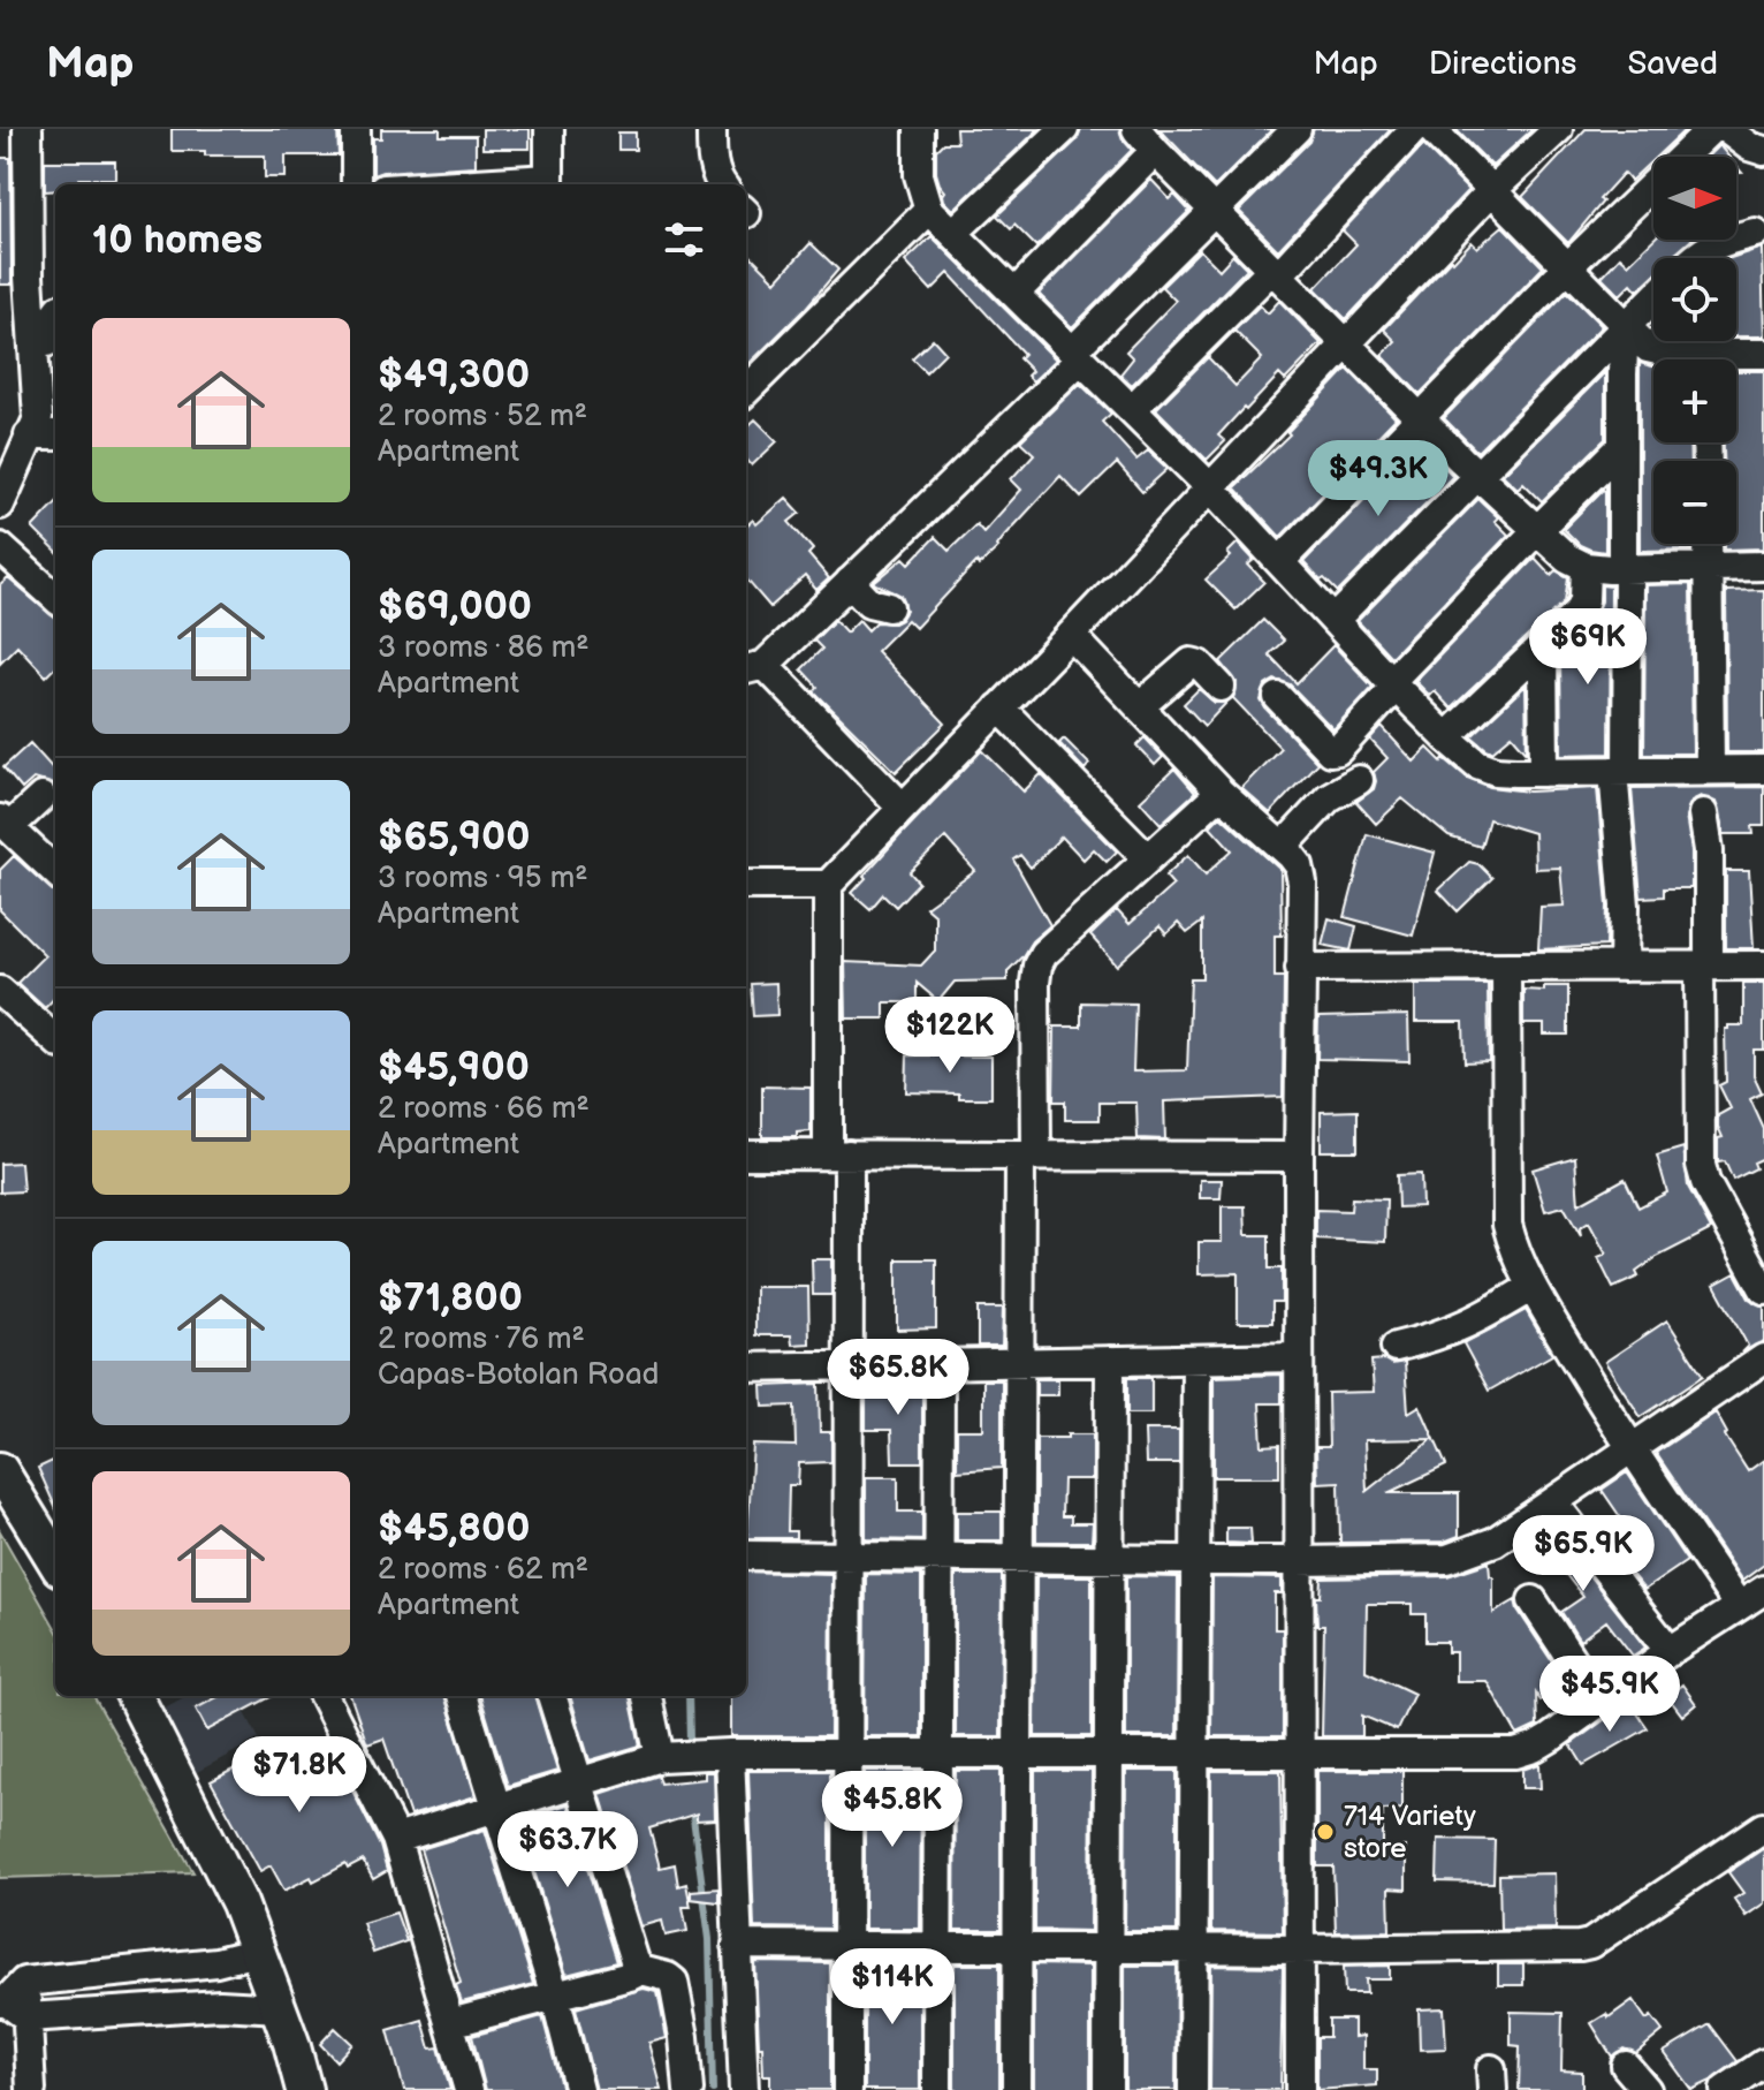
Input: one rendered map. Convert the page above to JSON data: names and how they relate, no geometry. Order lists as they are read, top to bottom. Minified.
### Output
{"places":["714 Variety store"],"north":"right","page":{"header":"Map","nav":["Map","Directions","Saved"],"map_buttons":["+","−"],"heading":"10 homes","list":[{"name":"$49,300","note":"2 rooms · 52 m² · Apartment"},{"name":"$69,000","note":"3 rooms · 86 m² · Apartment"},{"name":"$65,900","note":"3 rooms · 95 m² · Apartment"},{"name":"$45,900","note":"2 rooms · 66 m² · Apartment"},{"name":"$71,800","note":"2 rooms · 76 m² · Capas-Botolan Road"},{"name":"$45,800","note":"2 rooms · 62 m² · Apartment"}],"price":["$49.3K","$69K","$122K","$65.8K","$65.9K","$45.9K","$71.8K","$45.8K","$63.7K","$114K"]}}
